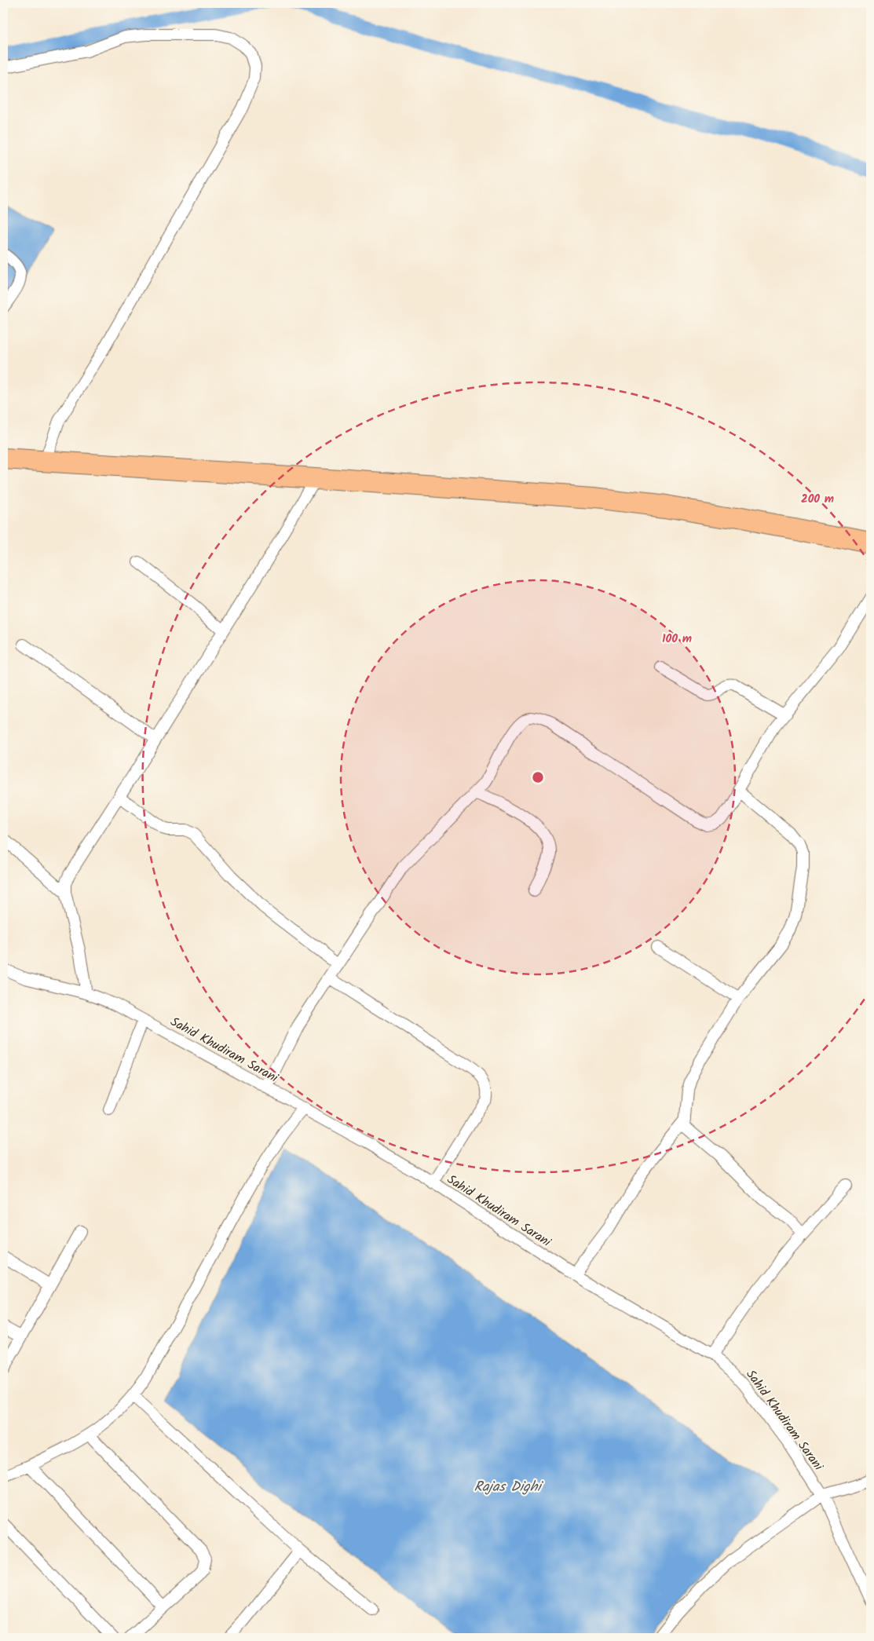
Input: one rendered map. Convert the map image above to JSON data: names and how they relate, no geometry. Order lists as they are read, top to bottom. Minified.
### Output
{"streets":{"street":["Sahid Khudiram Sarani"]},"water":["Rajas Dighi"],"rings":["200 m","100 m"]}
